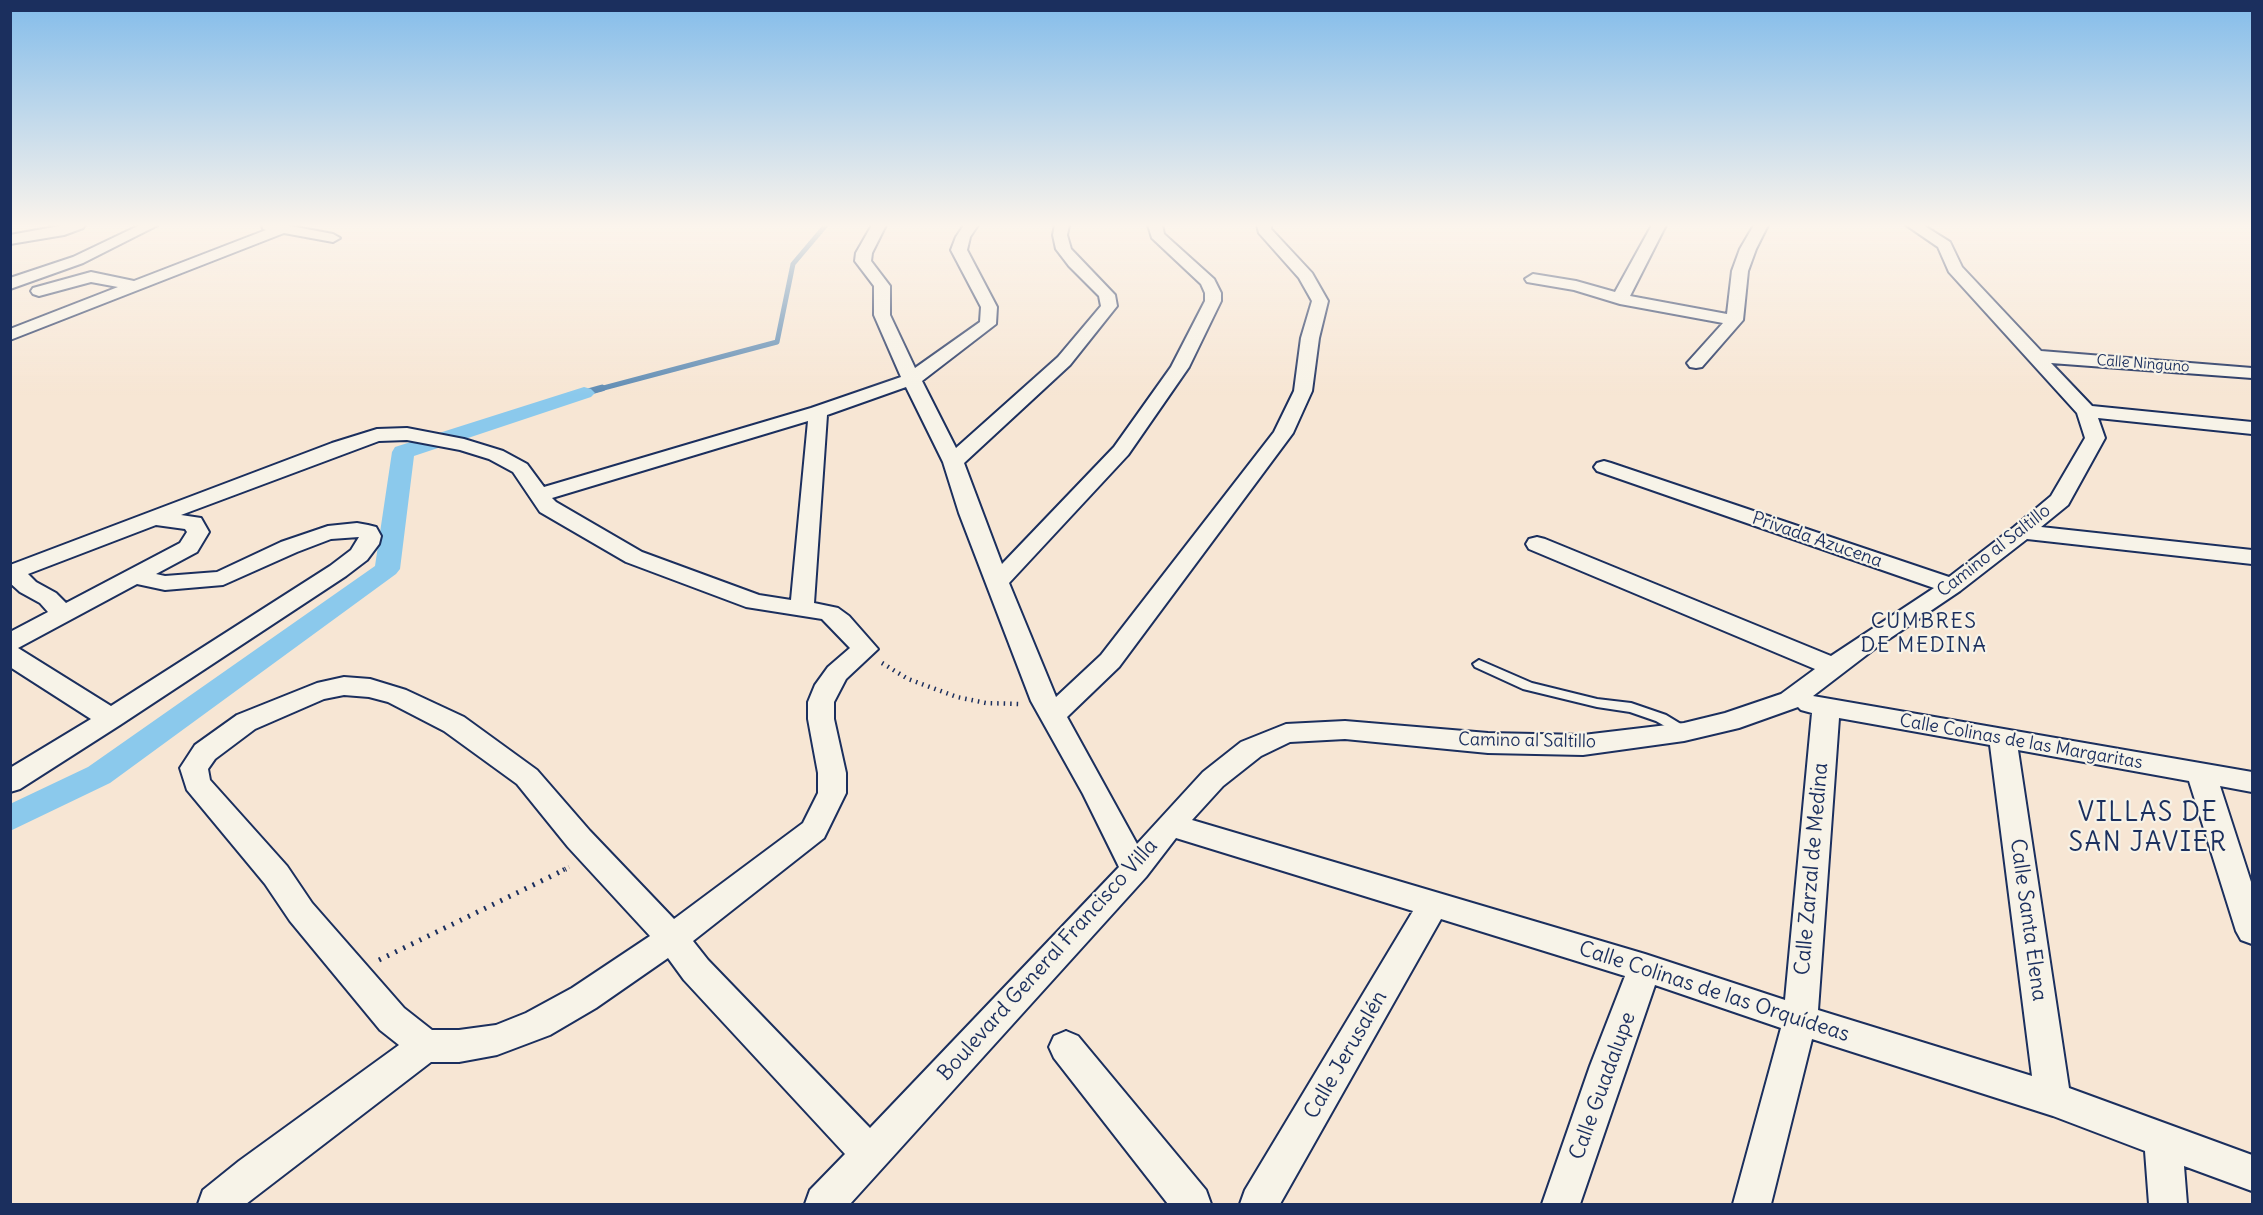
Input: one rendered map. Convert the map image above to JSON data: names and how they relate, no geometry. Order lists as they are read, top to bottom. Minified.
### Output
{"streets":{"street":["Calle Ninguno","Privada Azucena","Camino al Saltillo","Calle Colinas de las Margaritas","Calle Zarzal de Medina","Calle Santa Elena","Boulevard General Francisco Villa","Calle Colinas de las Orquídeas","Calle Jerusalén","Calle Guadalupe"]},"crossings":[["Calle Ninguno","Camino al Saltillo"],["Privada Azucena","Camino al Saltillo"],["Camino al Saltillo","Calle Colinas de las Margaritas"],["Camino al Saltillo","Boulevard General Francisco Villa"],["Calle Colinas de las Margaritas","Calle Zarzal de Medina"],["Calle Colinas de las Margaritas","Calle Santa Elena"],["Calle Zarzal de Medina","Calle Colinas de las Orquídeas"],["Calle Santa Elena","Calle Colinas de las Orquídeas"],["Boulevard General Francisco Villa","Calle Colinas de las Orquídeas"],["Calle Colinas de las Orquídeas","Calle Jerusalén"],["Calle Colinas de las Orquídeas","Calle Guadalupe"]],"districts":["CUMBRES DE MEDINA","VILLAS DE SAN JAVIER"]}
